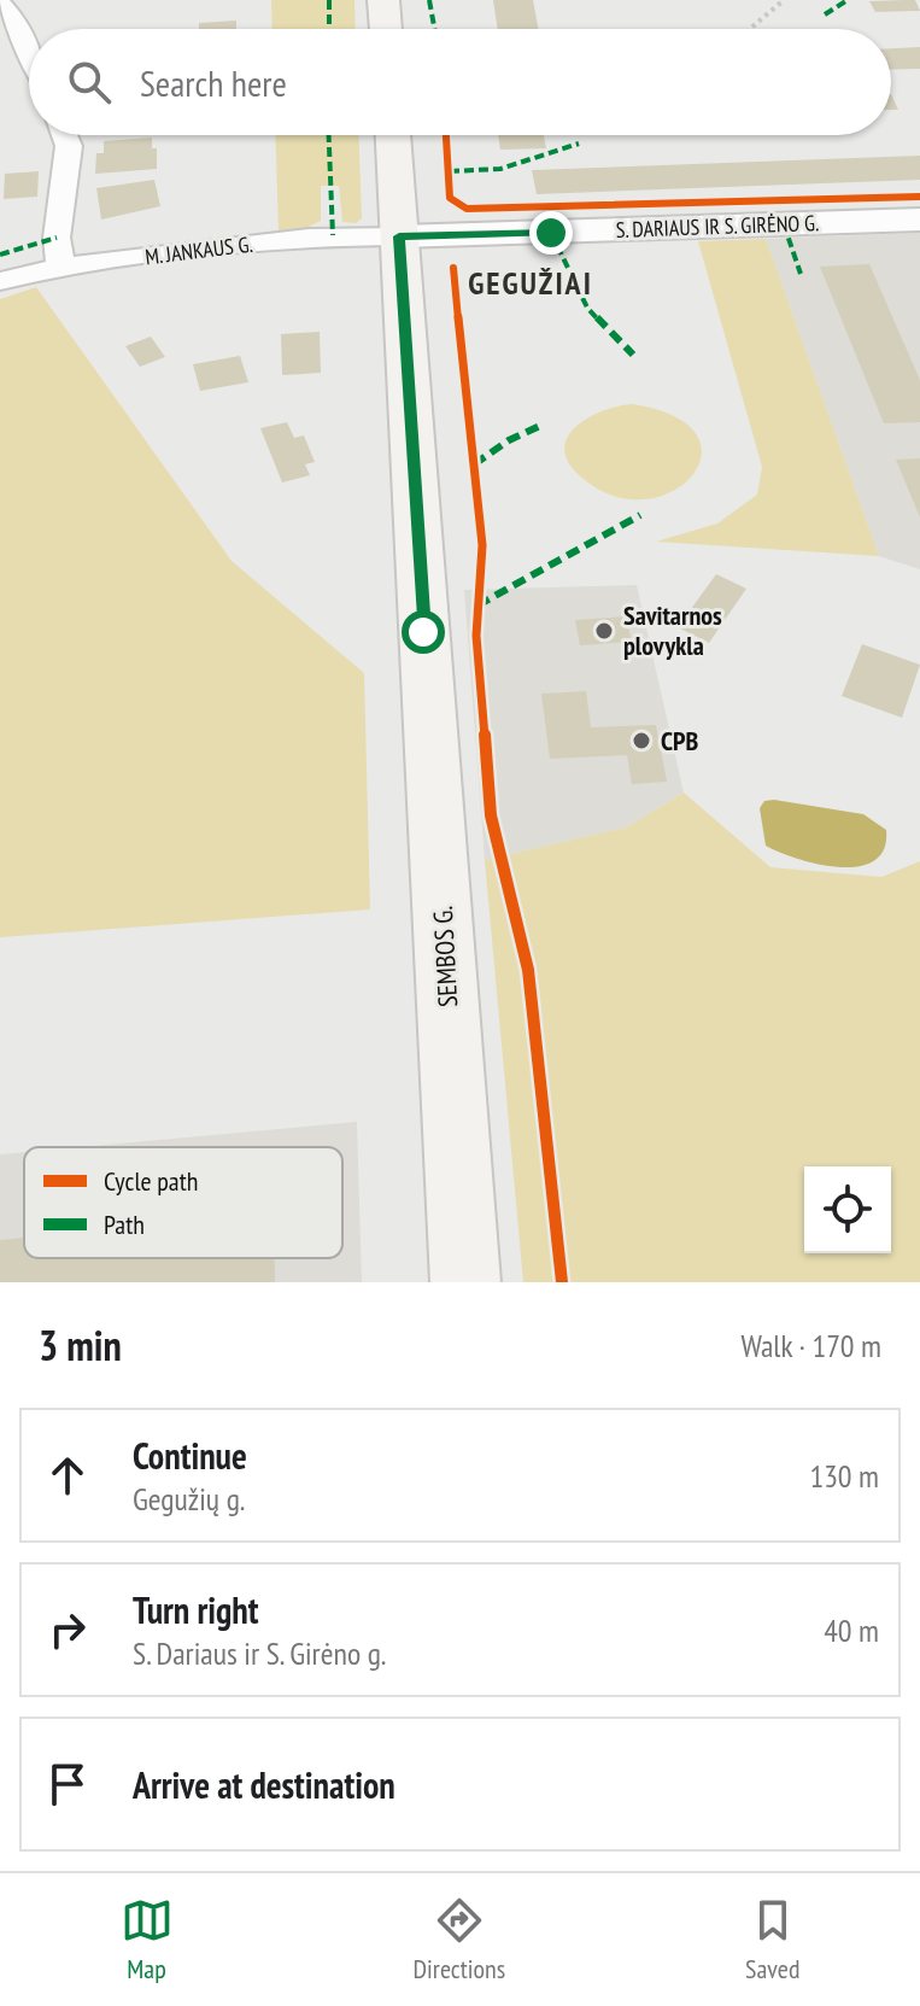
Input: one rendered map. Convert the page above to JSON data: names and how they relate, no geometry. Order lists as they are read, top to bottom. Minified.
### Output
{"streets":{"main road":["SEMBOS G."],"street":["S. DARIAUS IR S. GIRĖNO G.","M. JANKAUS G."]},"crossings":[["S. DARIAUS IR S. GIRĖNO G.","M. JANKAUS G."],["S. DARIAUS IR S. GIRĖNO G.","SEMBOS G."],["M. JANKAUS G.","SEMBOS G."]],"districts":["GEGUŽIAI"],"places":["Savitarnos plovykla","CPB"],"legend":["Cycle path","Path"],"page":{"search":"Search here","heading":["3 min","Walk · 170 m"],"list":[["Continue","Gegužių g.","130 m"],["Turn right","S. Dariaus ir S. Girėno g.","40 m"],"Arrive at destination"],"nav":["Map","Directions","Saved"]}}
